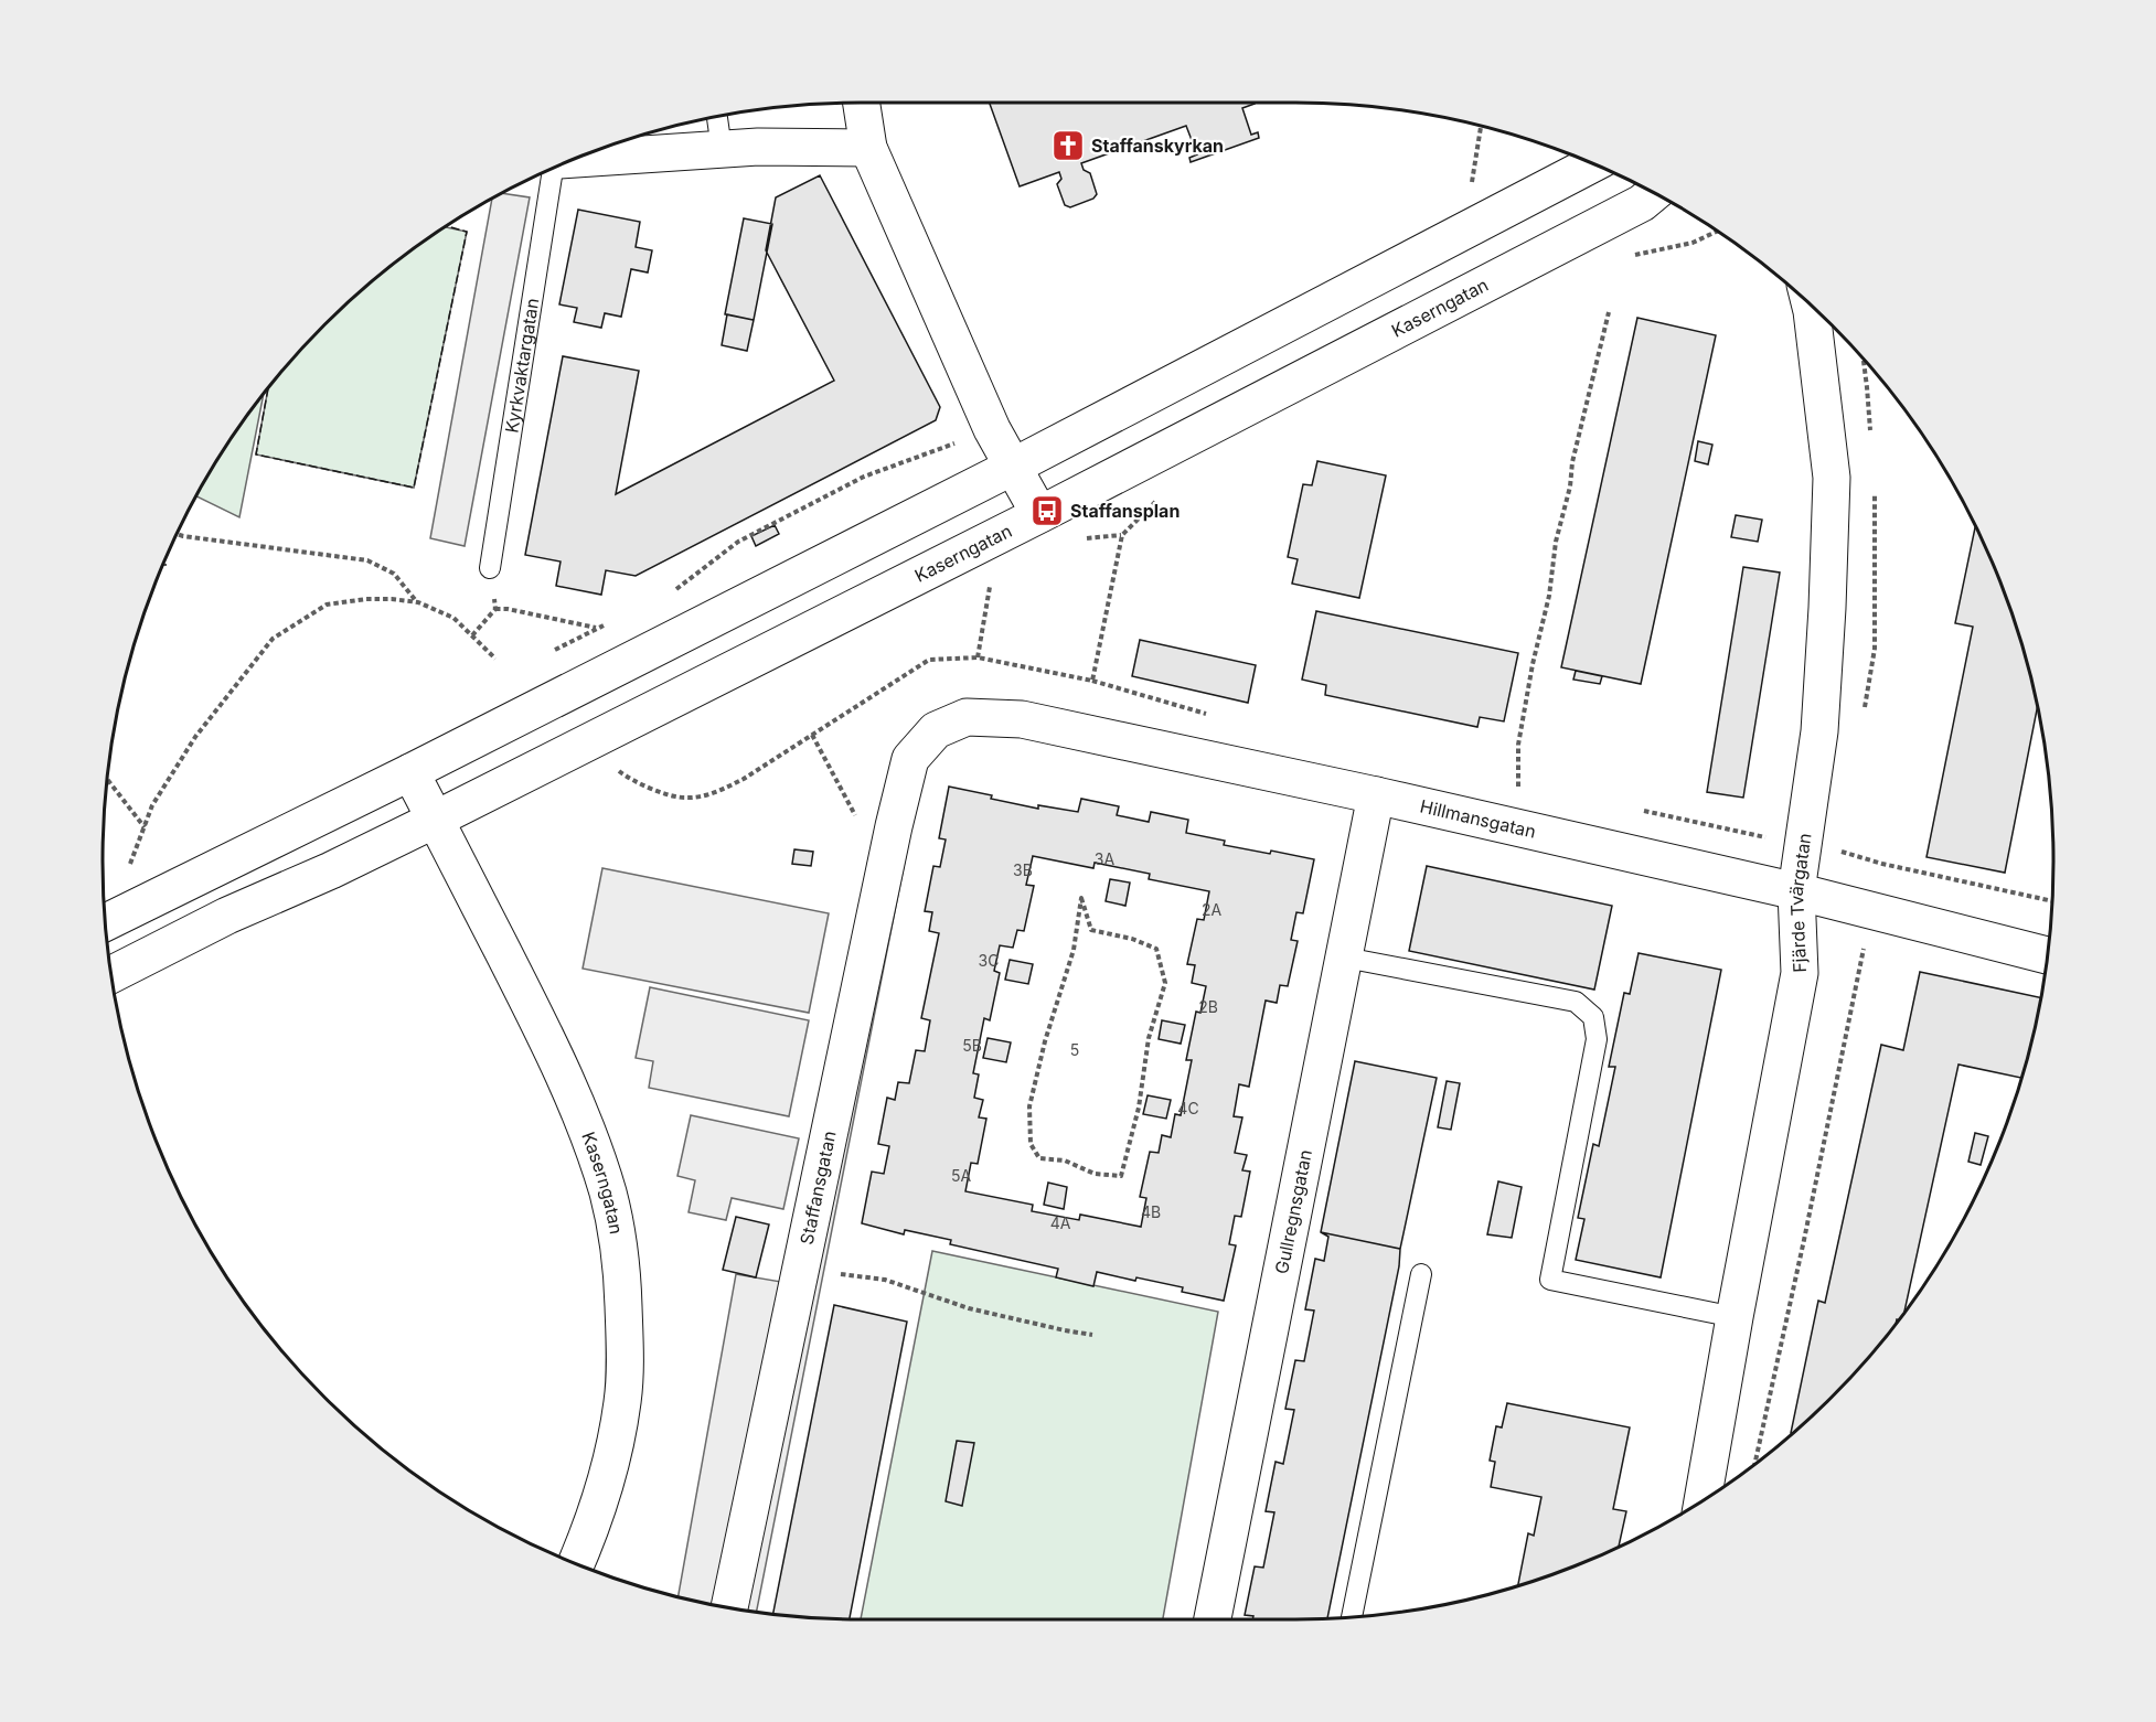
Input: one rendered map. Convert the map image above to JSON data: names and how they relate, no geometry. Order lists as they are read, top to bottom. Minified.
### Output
{"streets":{"street":["Kaserngatan","Kyrkvaktargatan","Hillmansgatan","Fjärde Tvärgatan","Staffansgatan","Gullregnsgatan"]},"crossings":[["Hillmansgatan","Fjärde Tvärgatan"],["Hillmansgatan","Staffansgatan"],["Hillmansgatan","Gullregnsgatan"]],"places":{"church":["Staffanskyrkan"],"bus stop":["Staffansplan"]},"house_numbers":["3A","3B","2A","3C","2B","5B","5","4C","5A","4B","4A"]}
